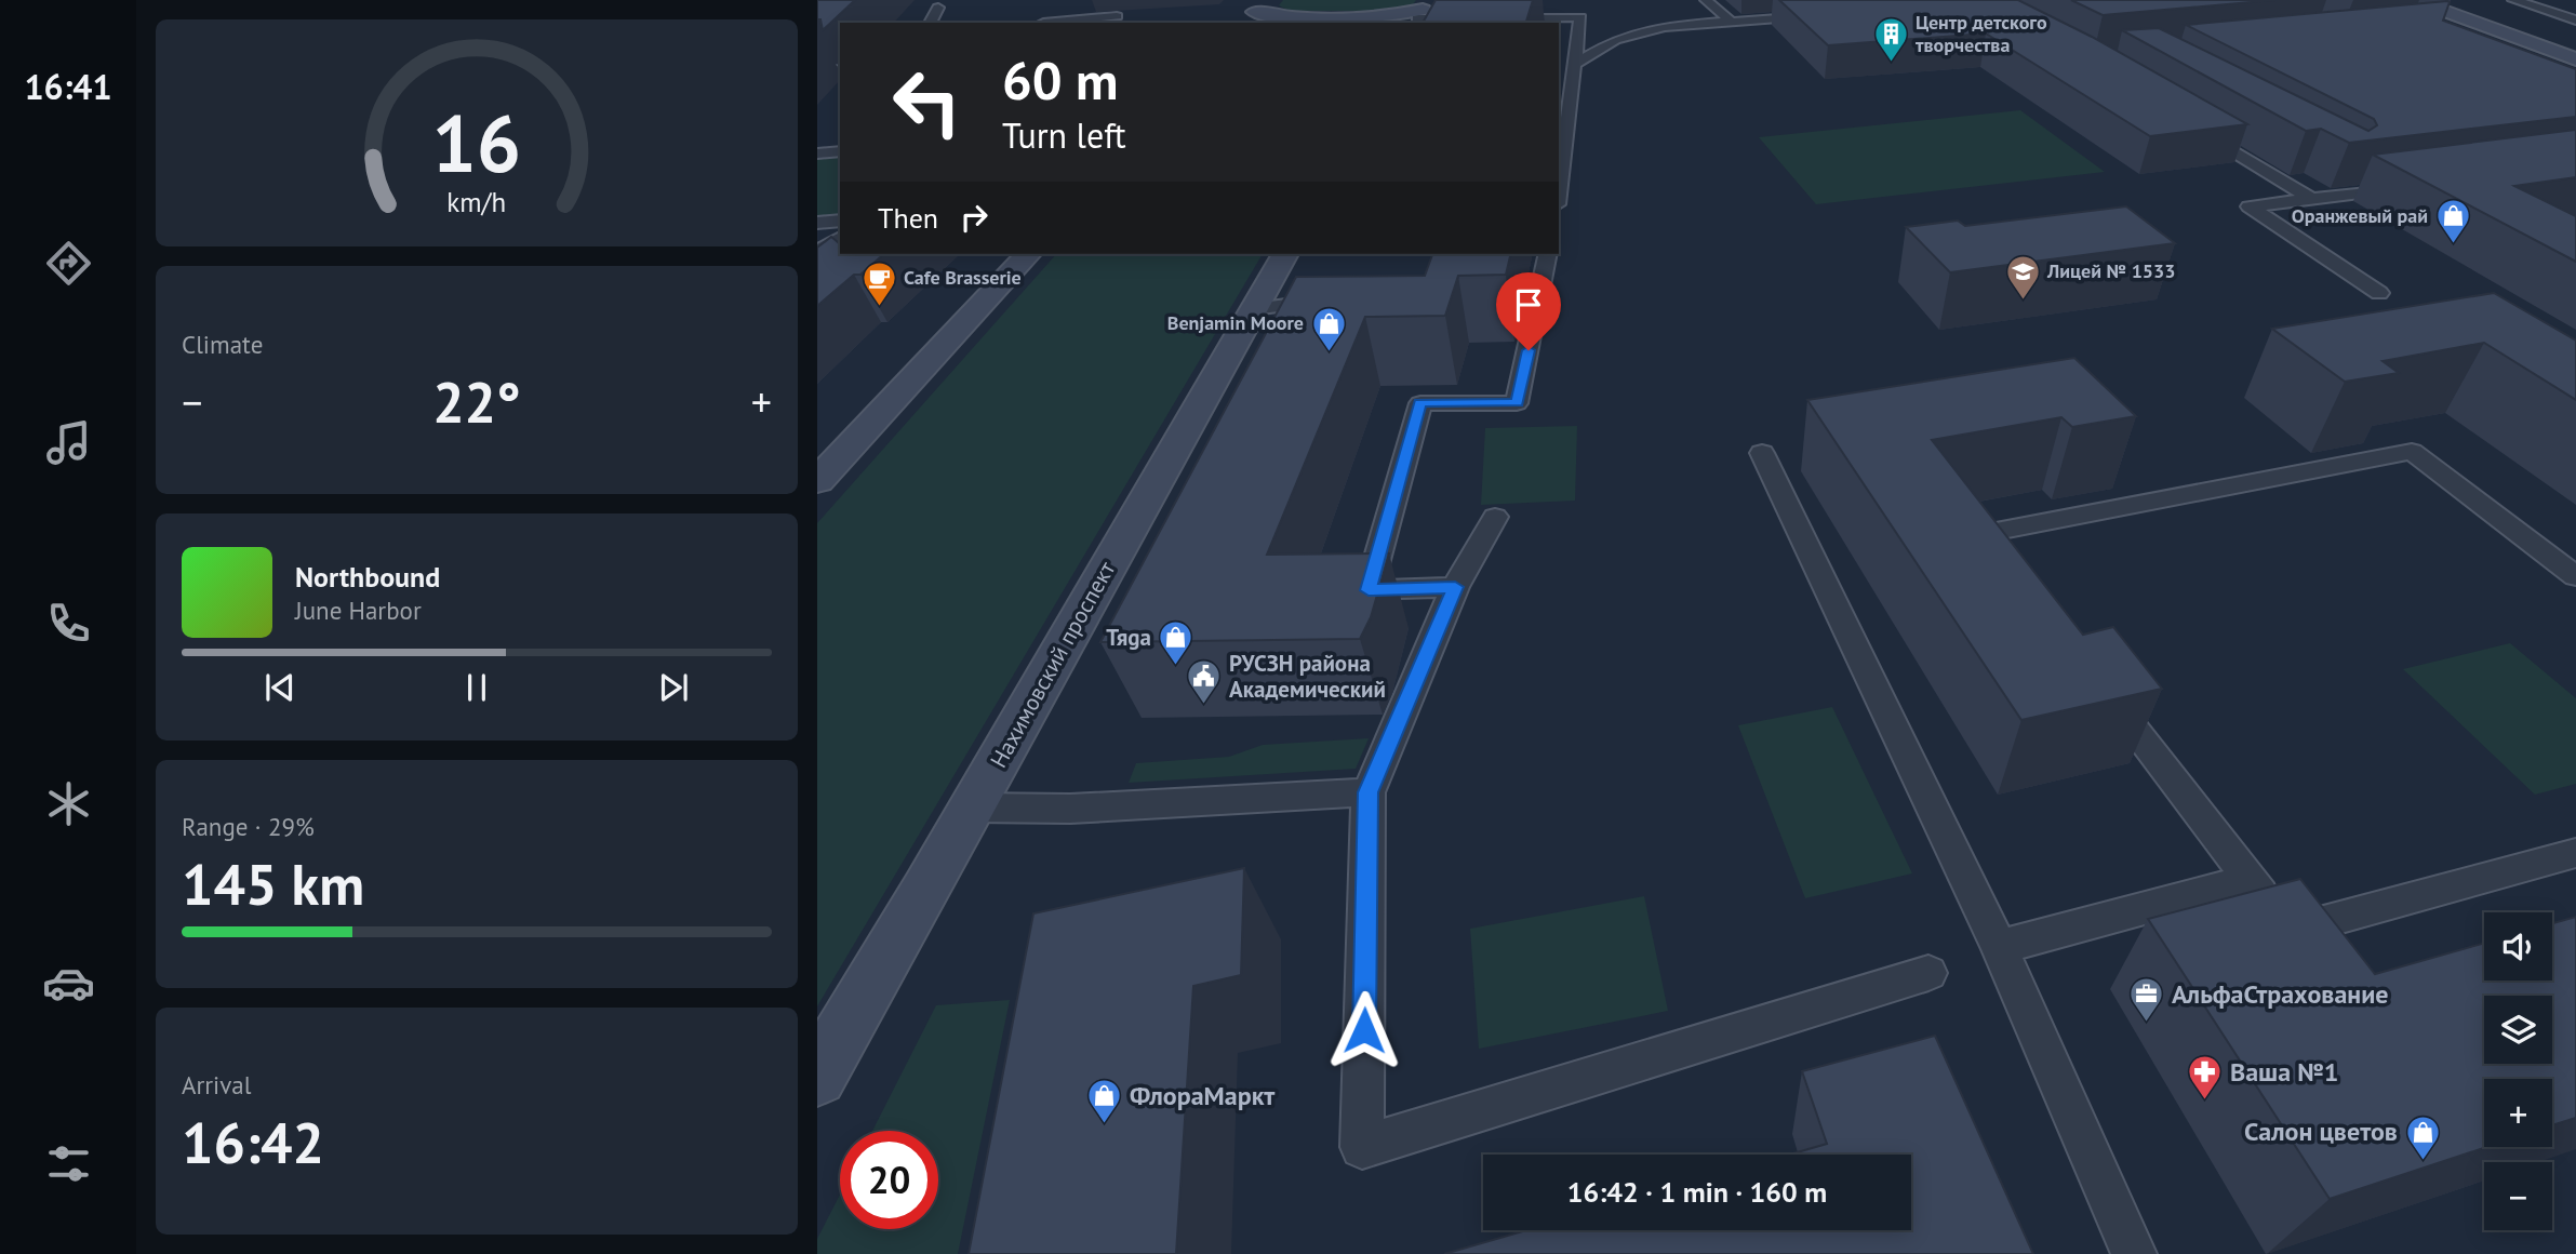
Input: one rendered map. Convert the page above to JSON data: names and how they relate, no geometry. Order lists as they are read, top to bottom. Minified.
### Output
{"streets":{"main road":["Нахимовский проспект"]},"places":{"building":["Центр детского творчества"],"shop":["Оранжевый рай","Benjamin Moore","Тяga","ФлораМаркт","Салон цветов"],"school or university":["Лицей № 1533"],"cafe":["Cafe Brasserie"],"public building":["РУСЗН района Академический"],"office":["АльфаСтрахование"],"pharmacy":["Ваша №1"]},"page":{"tabs":"16:41","turn":["60 m","Turn left"],"then":"Then","tile":["Climate",["Range · 29%","145 km"],["Arrival","16:42"]],"heat":["−","22°","+"],"song":["Northbound","June Harbor"],"map_buttons":["+","−"],"limit":"20","trip":"16:42 · 1 min · 160 m","gauge":["16","km/h"]}}
